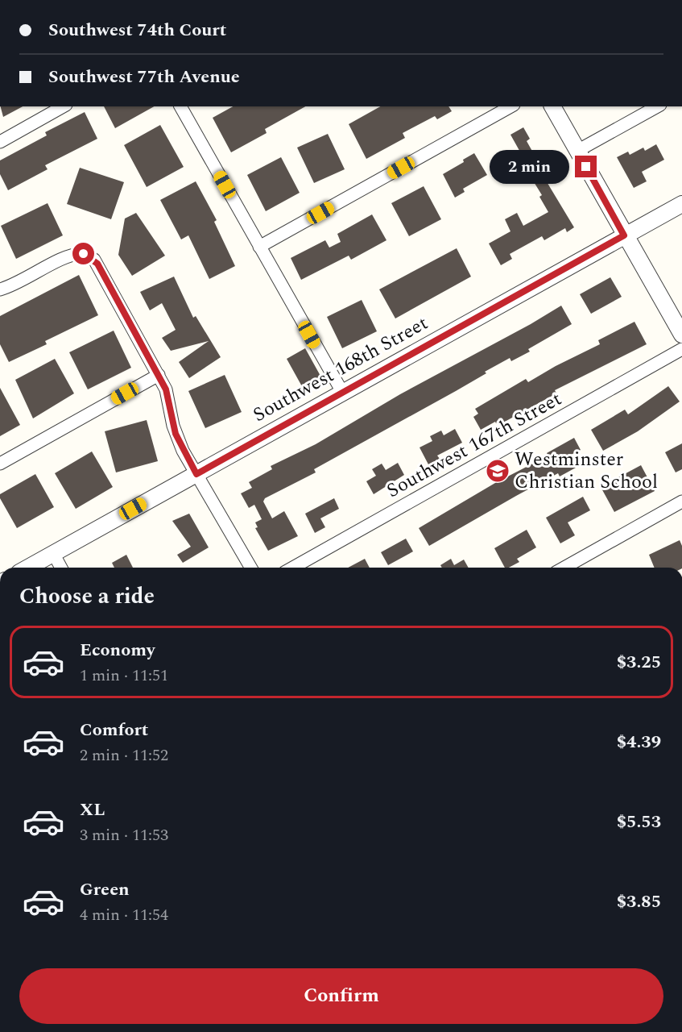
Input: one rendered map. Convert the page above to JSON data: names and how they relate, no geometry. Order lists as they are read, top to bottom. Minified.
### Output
{"streets":{"street":["Southwest 168th Street","Southwest 167th Street"]},"places":{"school or university":["Westminster Christian School"]},"page":{"banner":["Southwest 74th Court","Southwest 77th Avenue"],"bubble":"2 min","heading":"Choose a ride","list":[{"name":"Economy","note":"1 min · 11:51","value":"$3.25"},{"name":"Comfort","note":"2 min · 11:52","value":"$4.39"},{"name":"XL","note":"3 min · 11:53","value":"$5.53"},{"name":"Green","note":"4 min · 11:54","value":"$3.85"}],"buttons":"Confirm"}}
